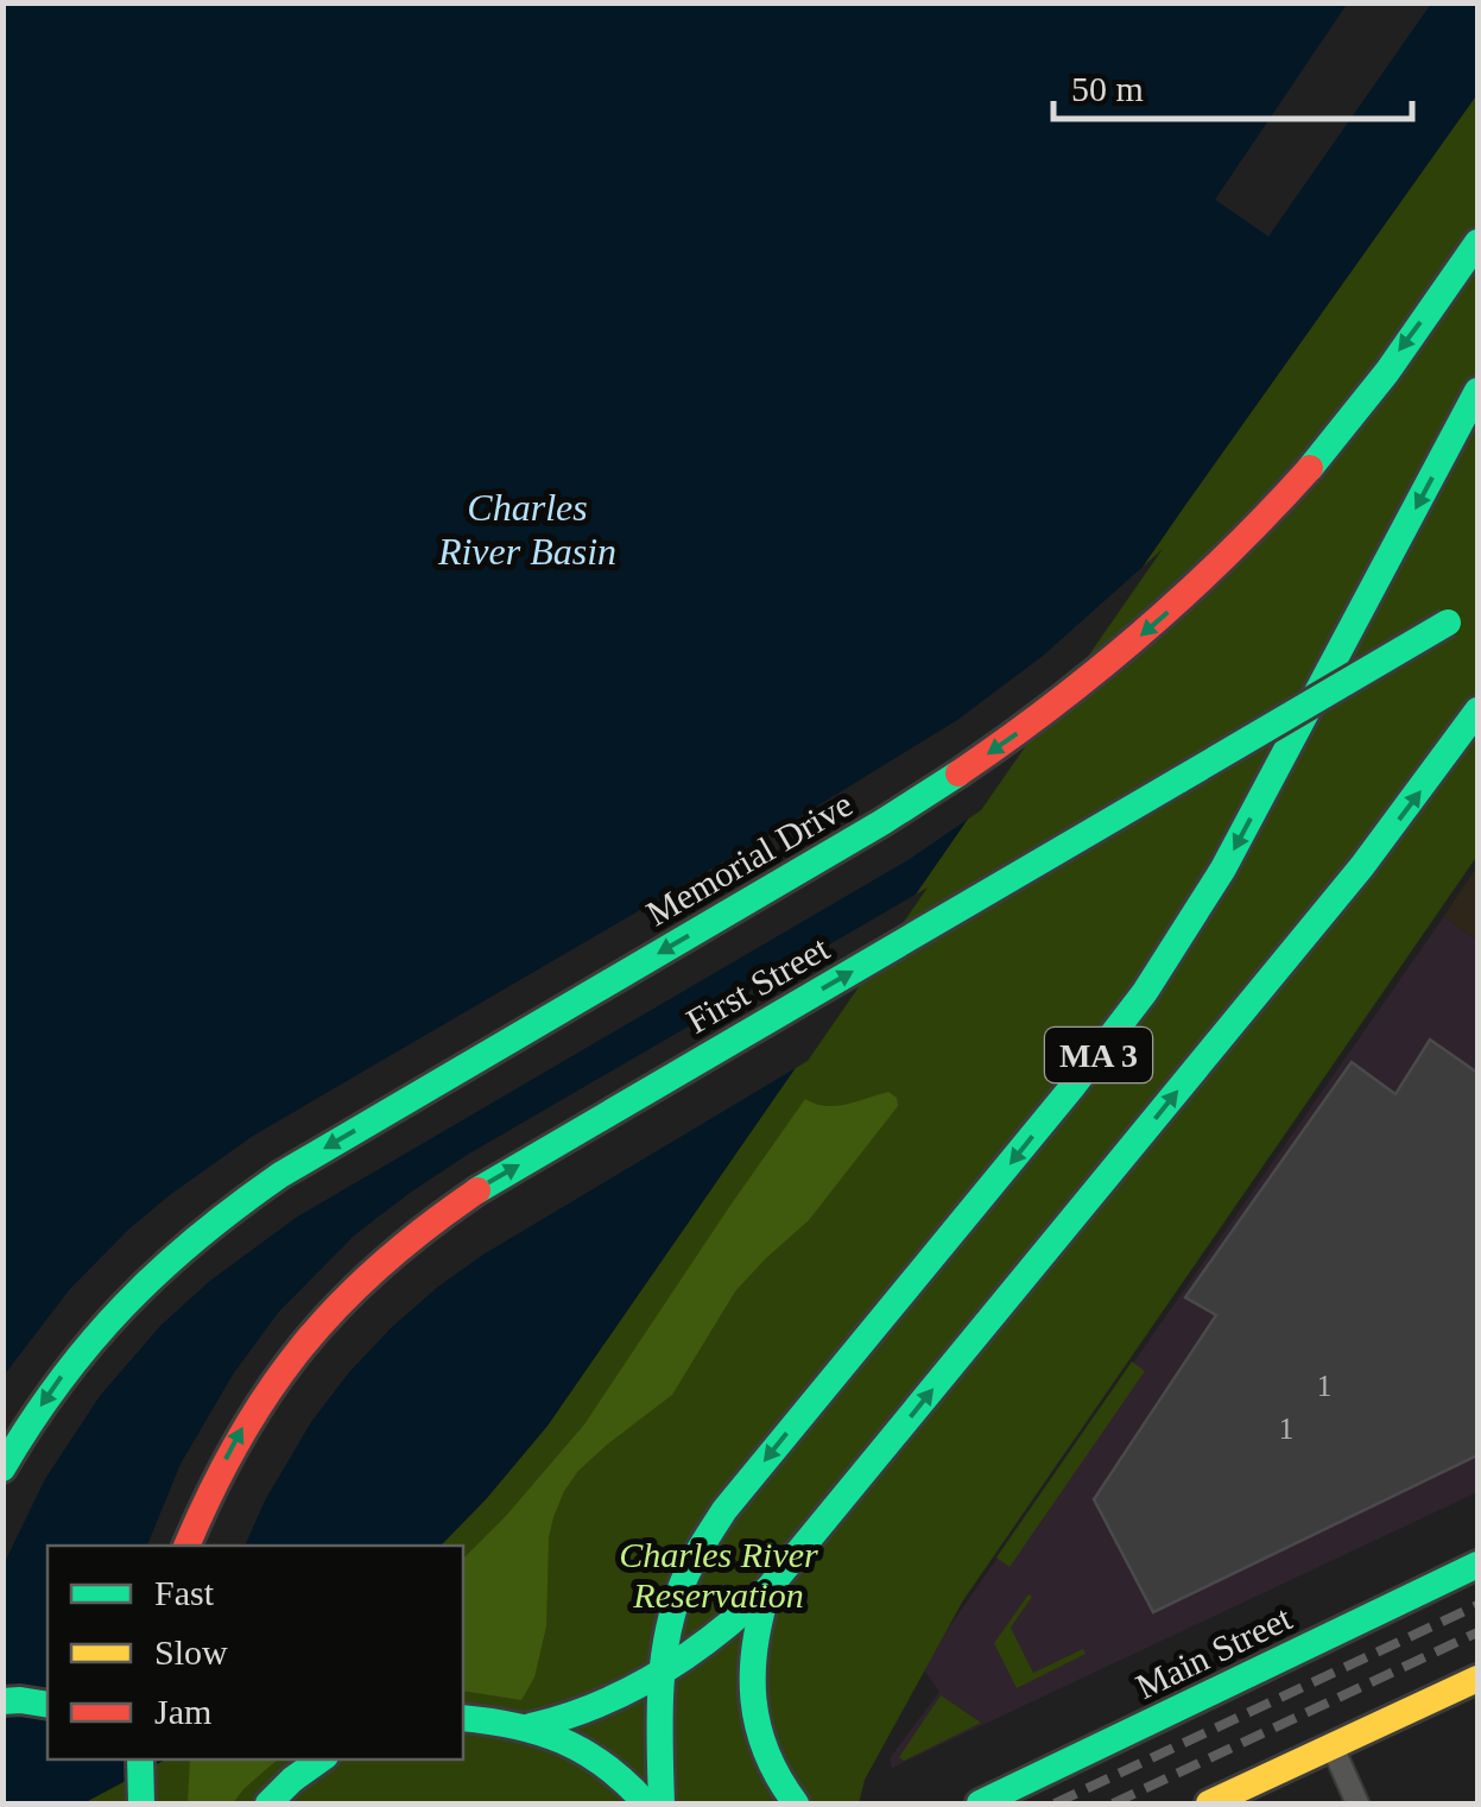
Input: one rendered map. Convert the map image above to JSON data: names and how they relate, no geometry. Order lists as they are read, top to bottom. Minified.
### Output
{"streets":{"main road":["Memorial Drive","First Street","MA 3","Main Street"]},"one_way":["Memorial Drive"],"water":["Charles River Basin"],"parks":["Charles River Reservation"],"house_numbers":["1","1"],"legend":["Fast","Slow","Jam"],"scale_bar":"50 m"}
